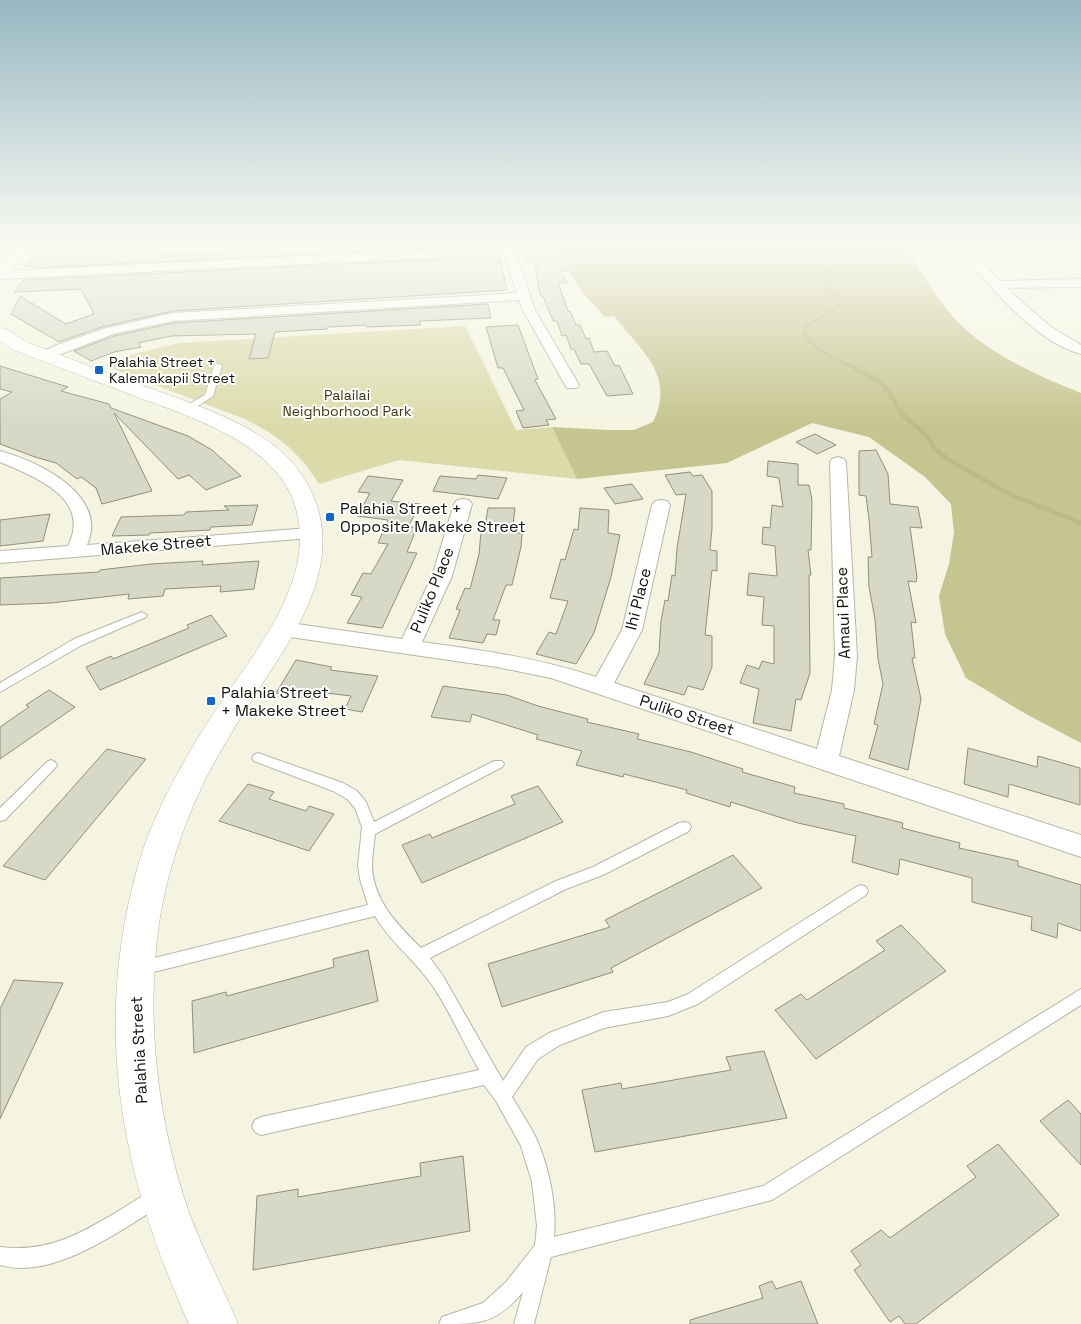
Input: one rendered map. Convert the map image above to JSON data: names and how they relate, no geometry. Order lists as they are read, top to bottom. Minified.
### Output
{"streets":{"street":["Makeke Street","Puliko Place","Ihi Place","Amaui Place","Puliko Street","Palahia Street"]},"crossings":[["Makeke Street","Palahia Street"],["Puliko Place","Puliko Street"],["Ihi Place","Puliko Street"],["Amaui Place","Puliko Street"],["Puliko Street","Palahia Street"]],"parks":["Palailai Neighborhood Park"],"places":{"transit":["Palahia Street + Kalemakapii Street","Palahia Street + Opposite Makeke Street","Palahia Street + Makeke Street"]}}
